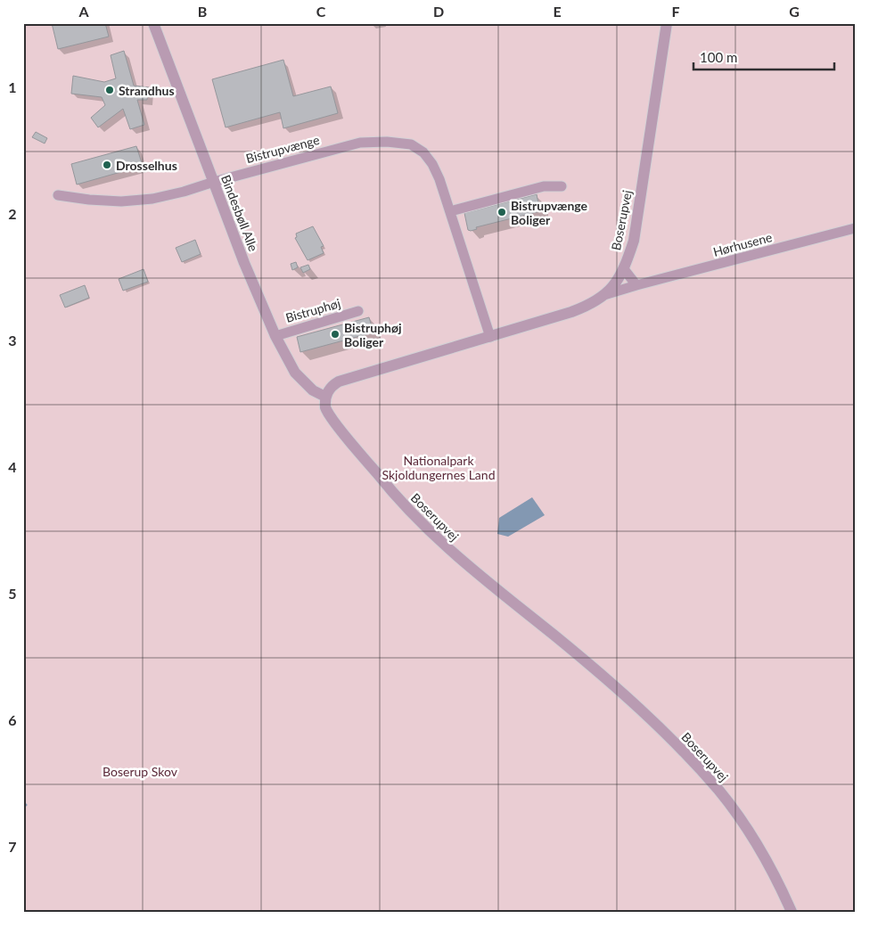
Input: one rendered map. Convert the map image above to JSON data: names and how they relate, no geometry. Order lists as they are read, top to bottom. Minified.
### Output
{"streets":{"street":["Bistrupvænge","Bindesbøll Alle","Boserupvej","Hørhusene","Bistruphøj"]},"crossings":[["Bistrupvænge","Bindesbøll Alle"],["Bistrupvænge","Boserupvej"],["Bindesbøll Alle","Boserupvej"],["Bindesbøll Alle","Bistruphøj"],["Boserupvej","Hørhusene"]],"parks":["Nationalpark Skjoldungernes Land","Boserup Skov"],"places":["Strandhus","Drosselhus","Bistrupvænge Boliger","Bistruphøj Boliger"],"scale_bar":"100 m","grid":{"columns":["A","B","C","D","E","F","G"],"rows":["1","2","3","4","5","6","7"]}}
